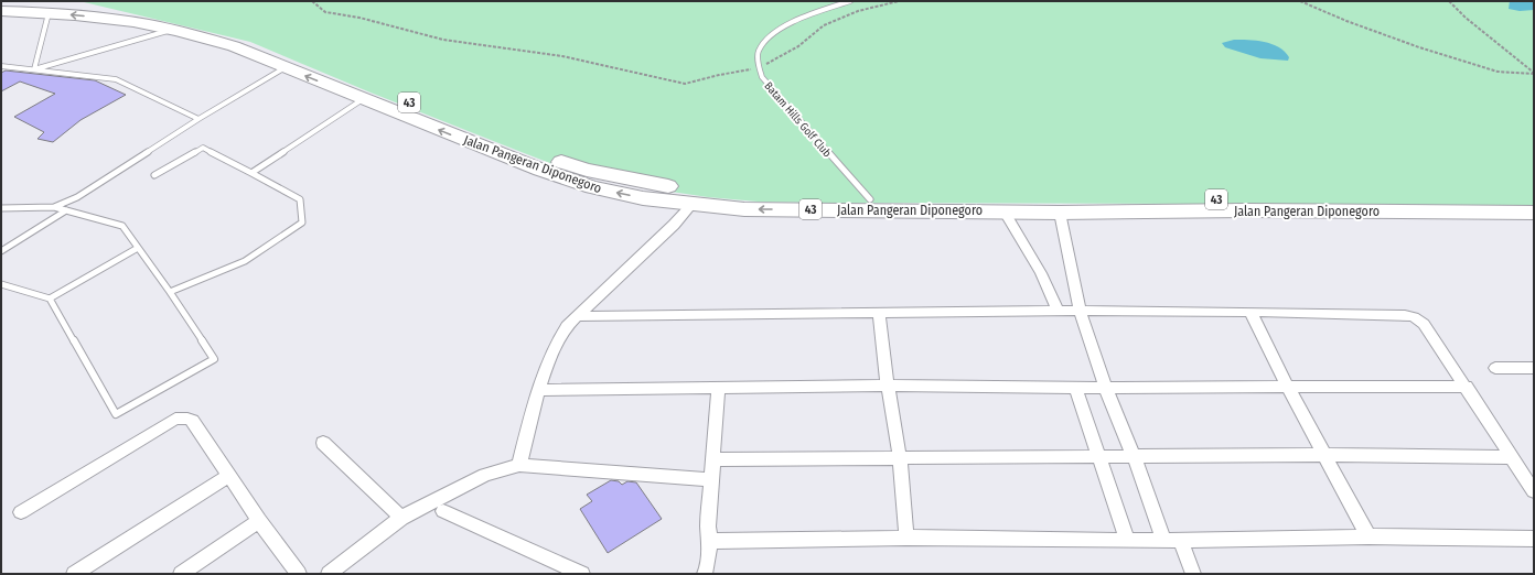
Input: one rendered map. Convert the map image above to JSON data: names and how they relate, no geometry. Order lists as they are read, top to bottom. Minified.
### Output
{"streets":{"highway":["43","Jalan Pangeran Diponegoro"],"lane":["Batam Hills Golf Club"]},"crossings":[["Batam Hills Golf Club","Jalan Pangeran Diponegoro"]]}
